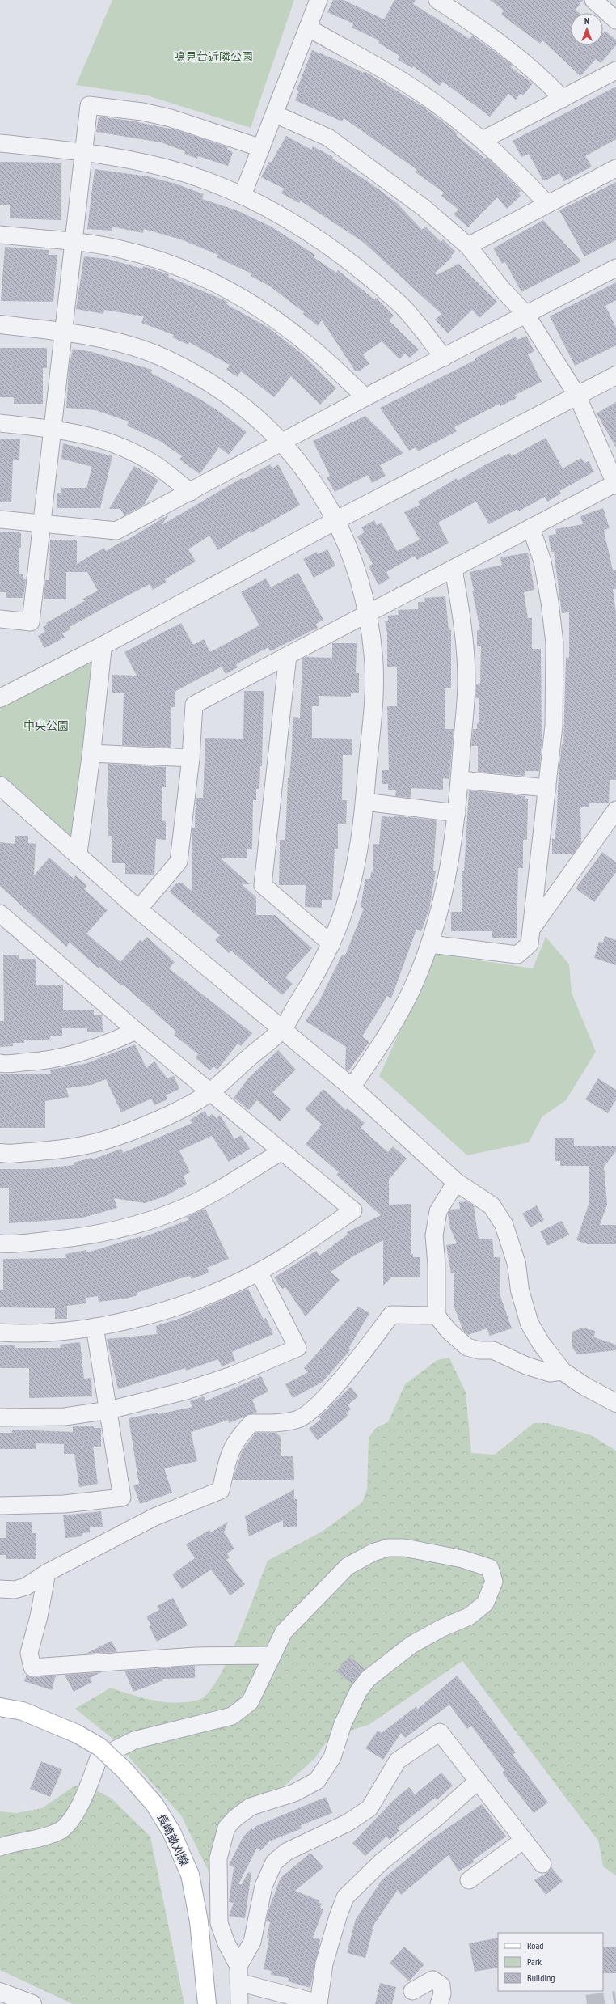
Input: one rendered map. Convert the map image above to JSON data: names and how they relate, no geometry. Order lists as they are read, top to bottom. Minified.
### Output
{"streets":{"main road":["長崎畝刈線"]},"parks":["鳴見台近隣公園","中央公園"],"legend":["Road","Park","Building"],"north":"top"}
